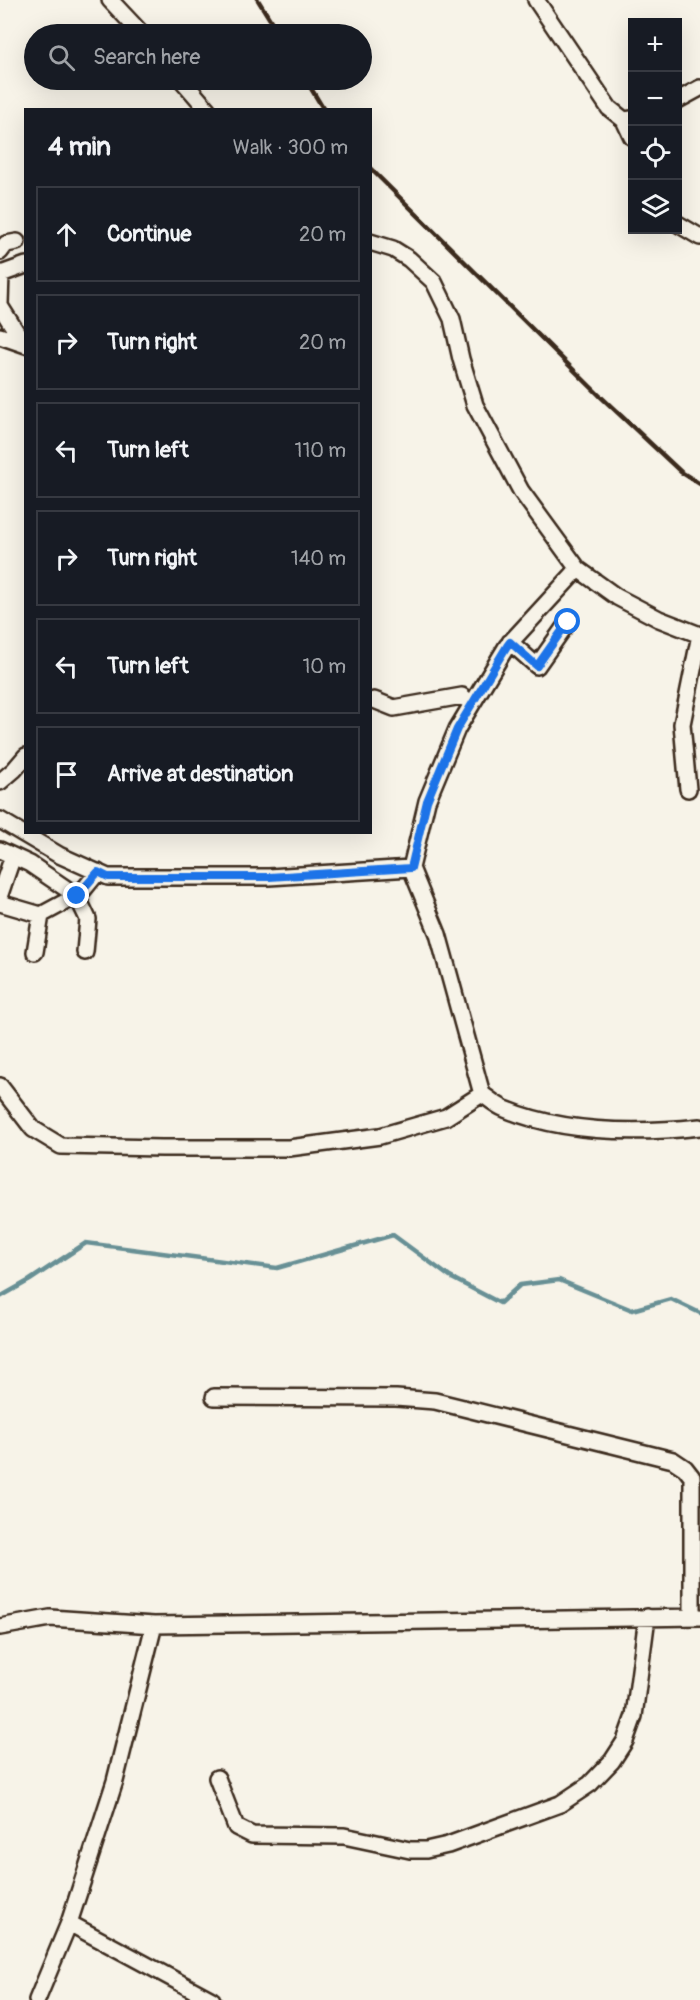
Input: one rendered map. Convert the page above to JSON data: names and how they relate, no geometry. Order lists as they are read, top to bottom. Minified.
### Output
{"page":{"map_buttons":["+","−"],"search":"Search here","heading":["4 min","Walk · 300 m"],"list":[["Continue","20 m"],["Turn right","20 m"],["Turn left","110 m"],["Turn right","140 m"],["Turn left","10 m"],"Arrive at destination"]}}
